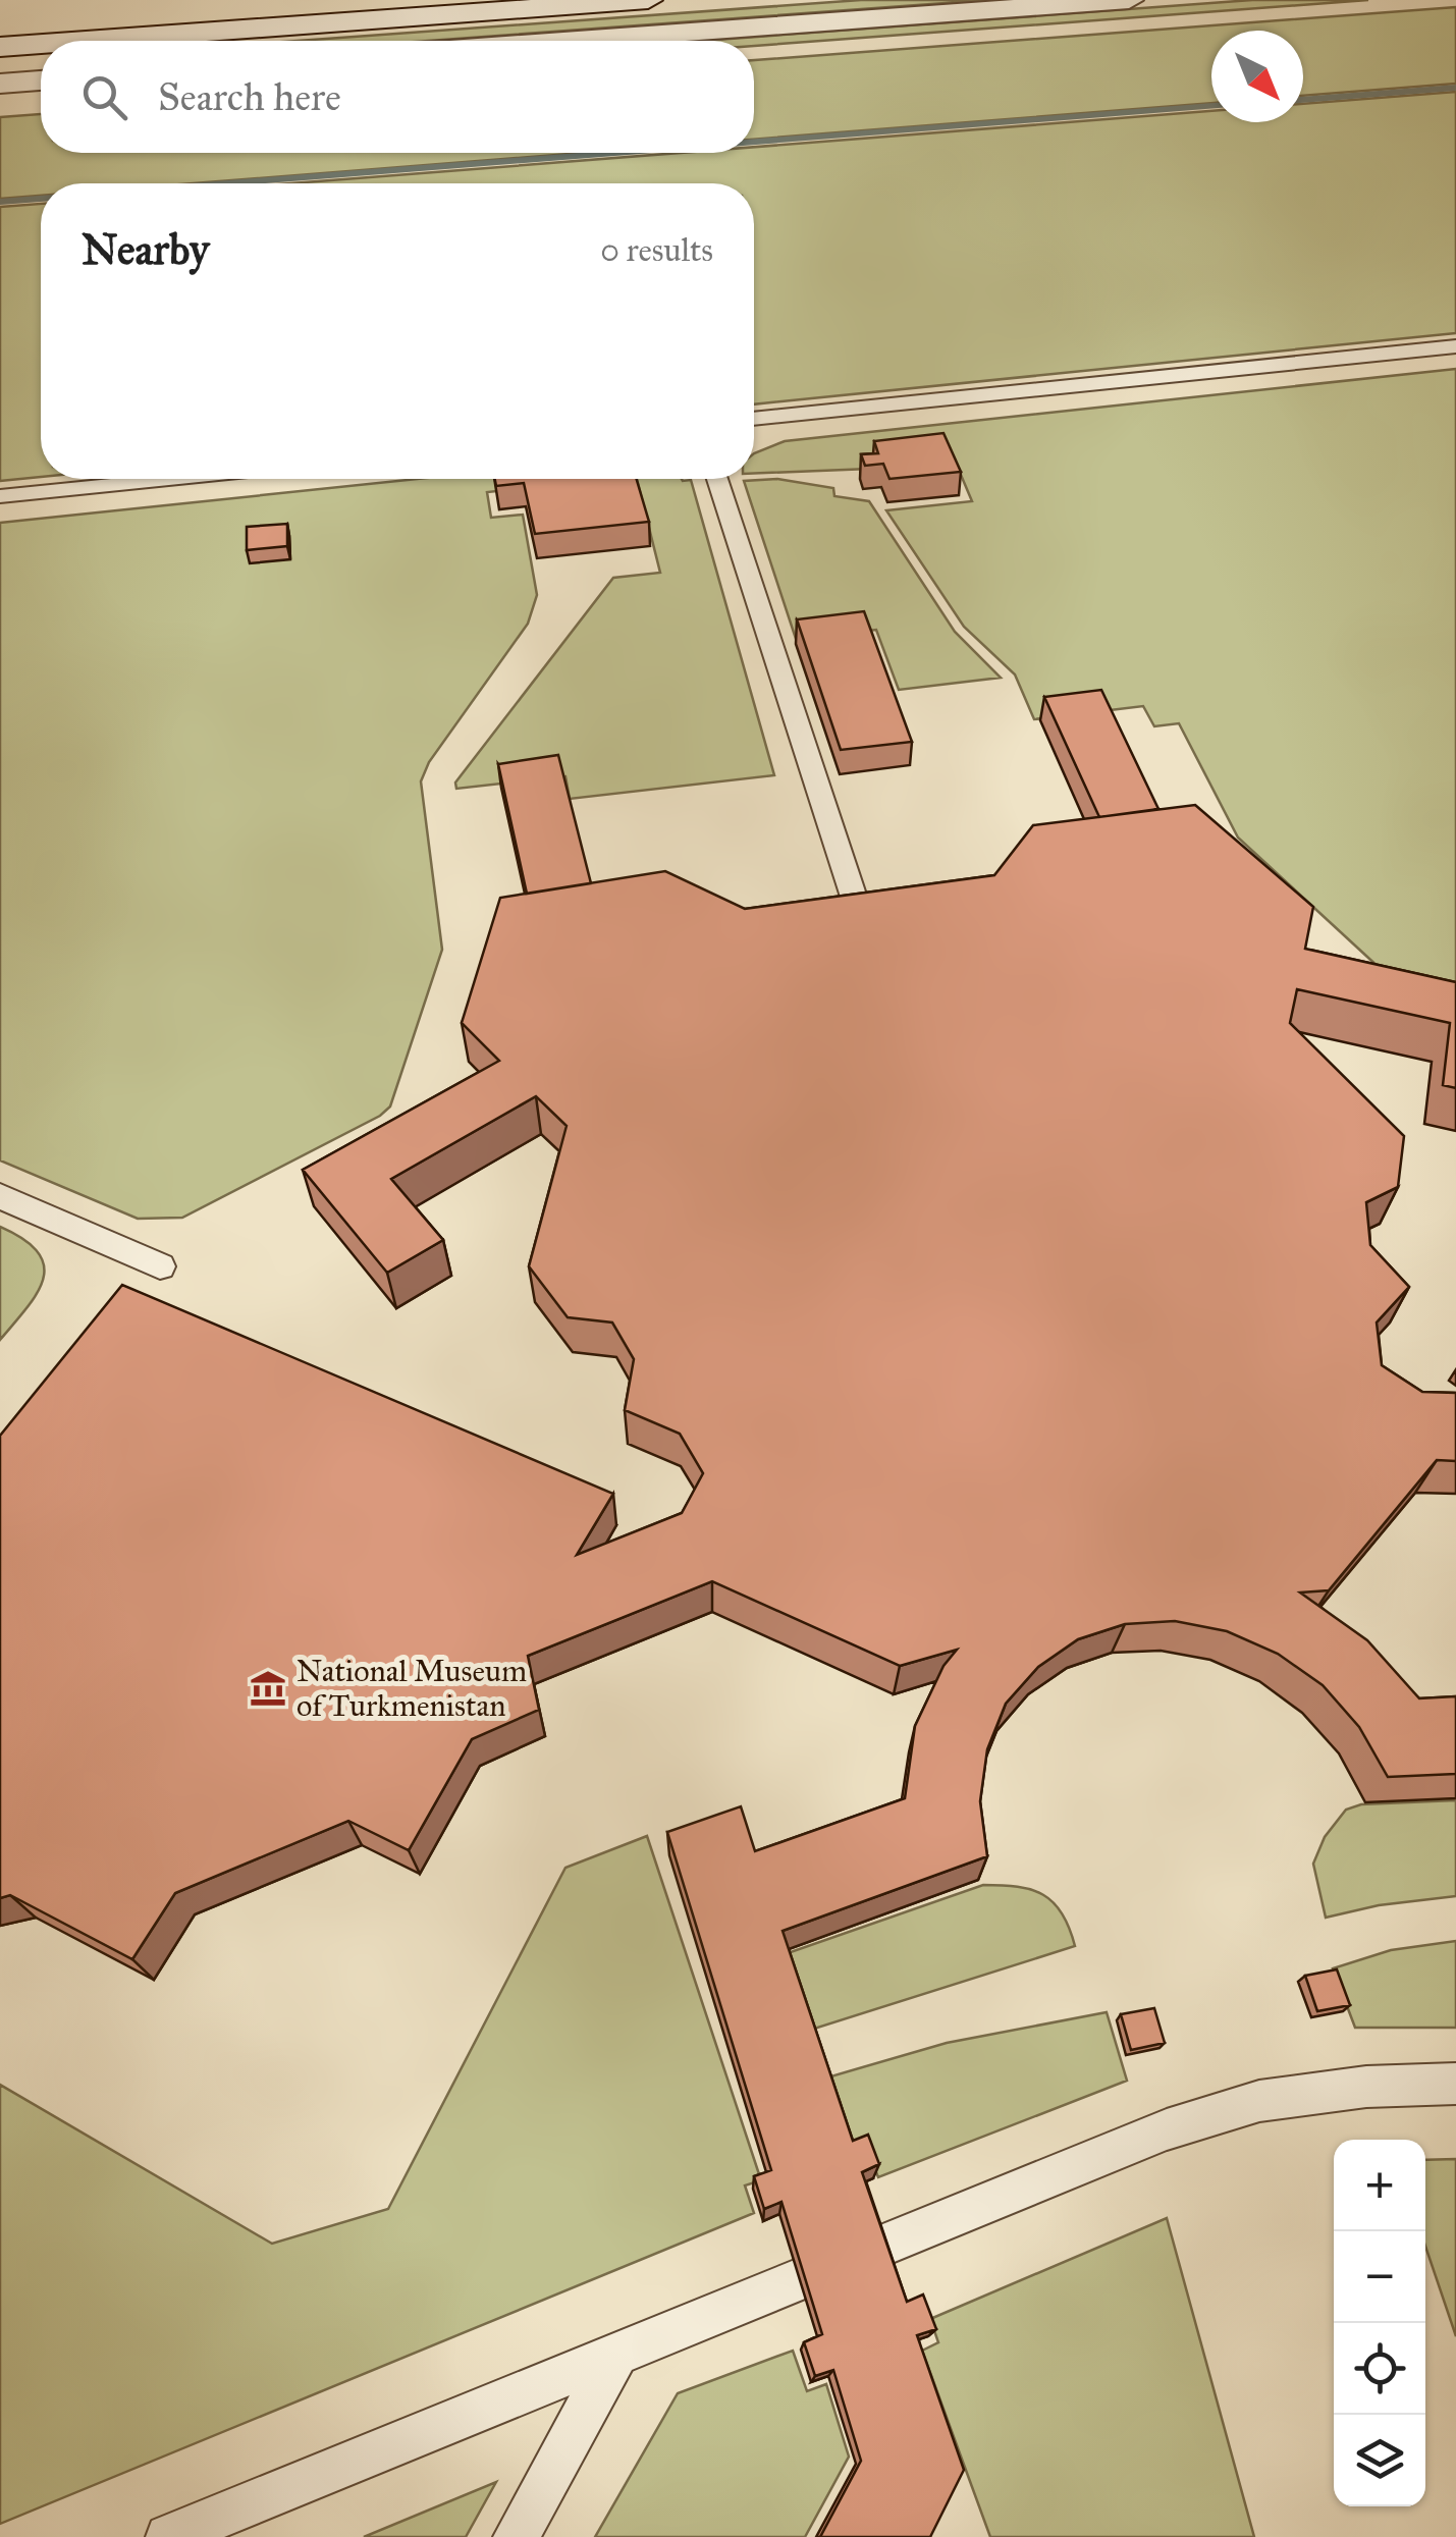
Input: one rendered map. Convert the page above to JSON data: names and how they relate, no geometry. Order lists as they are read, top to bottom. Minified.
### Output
{"places":{"museum":["National Museum of Turkmenistan"]},"north":"bottom right","page":{"search":"Search here","heading":["Nearby","0 results"],"map_buttons":["+","−"]}}
